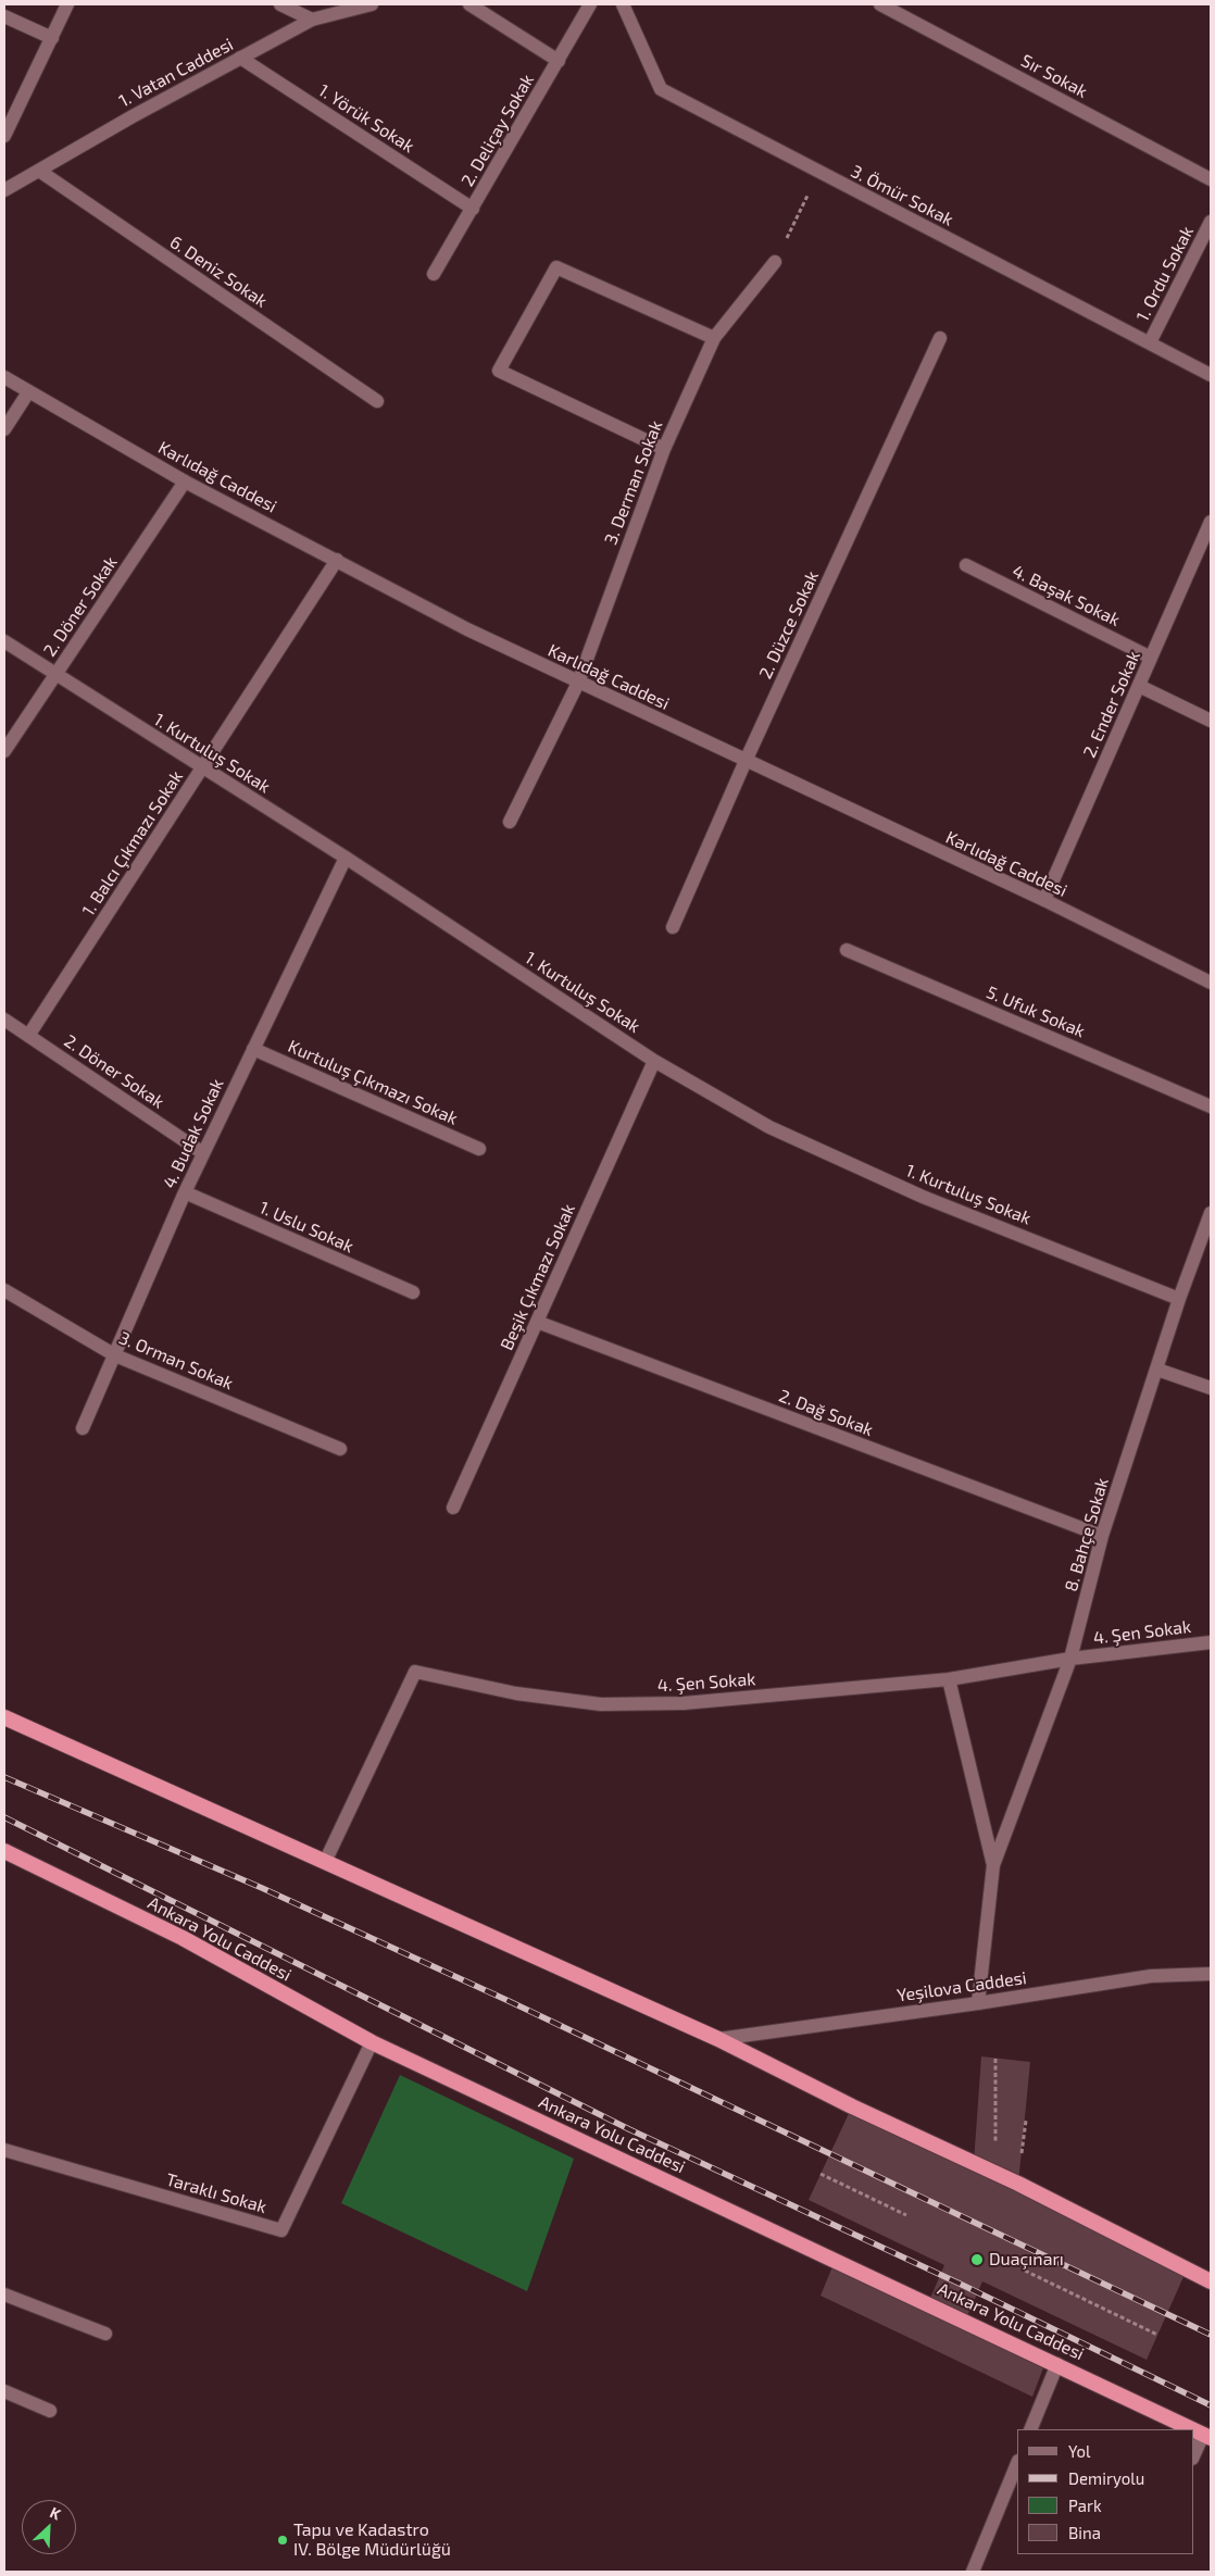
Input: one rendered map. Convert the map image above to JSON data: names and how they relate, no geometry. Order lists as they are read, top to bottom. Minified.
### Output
{"streets":{"highway":["Ankara Yolu Caddesi"],"street":["1. Vatan Caddesi","Sır Sokak","1. Yörük Sokak","2. Deliçay Sokak","3. Ömür Sokak","6. Deniz Sokak","1. Ordu Sokak","Karlıdağ Caddesi","3. Derman Sokak","4. Başak Sokak","2. Döner Sokak","2. Düzce Sokak","2. Ender Sokak","1. Kurtuluş Sokak","1. Balcı Çıkmazı Sokak","5. Ufuk Sokak","Kurtuluş Çıkmazı Sokak","4. Budak Sokak","1. Uslu Sokak","Beşik Çıkmazı Sokak","3. Orman Sokak","2. Dağ Sokak","8. Bahçe Sokak","4. Şen Sokak","Yeşilova Caddesi","Taraklı Sokak"]},"crossings":[["1. Vatan Caddesi","1. Yörük Sokak"],["1. Vatan Caddesi","6. Deniz Sokak"],["1. Yörük Sokak","2. Deliçay Sokak"],["3. Ömür Sokak","1. Ordu Sokak"],["Karlıdağ Caddesi","3. Derman Sokak"],["Karlıdağ Caddesi","2. Döner Sokak"],["Karlıdağ Caddesi","2. Düzce Sokak"],["Karlıdağ Caddesi","2. Ender Sokak"],["Karlıdağ Caddesi","1. Balcı Çıkmazı Sokak"],["4. Başak Sokak","2. Ender Sokak"],["2. Döner Sokak","1. Kurtuluş Sokak"],["2. Döner Sokak","1. Balcı Çıkmazı Sokak"],["2. Döner Sokak","4. Budak Sokak"],["1. Kurtuluş Sokak","1. Balcı Çıkmazı Sokak"],["1. Kurtuluş Sokak","4. Budak Sokak"],["1. Kurtuluş Sokak","Beşik Çıkmazı Sokak"],["1. Kurtuluş Sokak","8. Bahçe Sokak"],["Kurtuluş Çıkmazı Sokak","4. Budak Sokak"],["4. Budak Sokak","1. Uslu Sokak"],["4. Budak Sokak","3. Orman Sokak"],["Beşik Çıkmazı Sokak","2. Dağ Sokak"],["2. Dağ Sokak","8. Bahçe Sokak"],["8. Bahçe Sokak","4. Şen Sokak"],["8. Bahçe Sokak","Yeşilova Caddesi"],["Ankara Yolu Caddesi","Taraklı Sokak"]],"places":["Duaçınarı","Tapu ve Kadastro IV. Bölge Müdürlüğü"],"legend":["Yol","Demiryolu","Park","Bina"],"north":"top right"}
